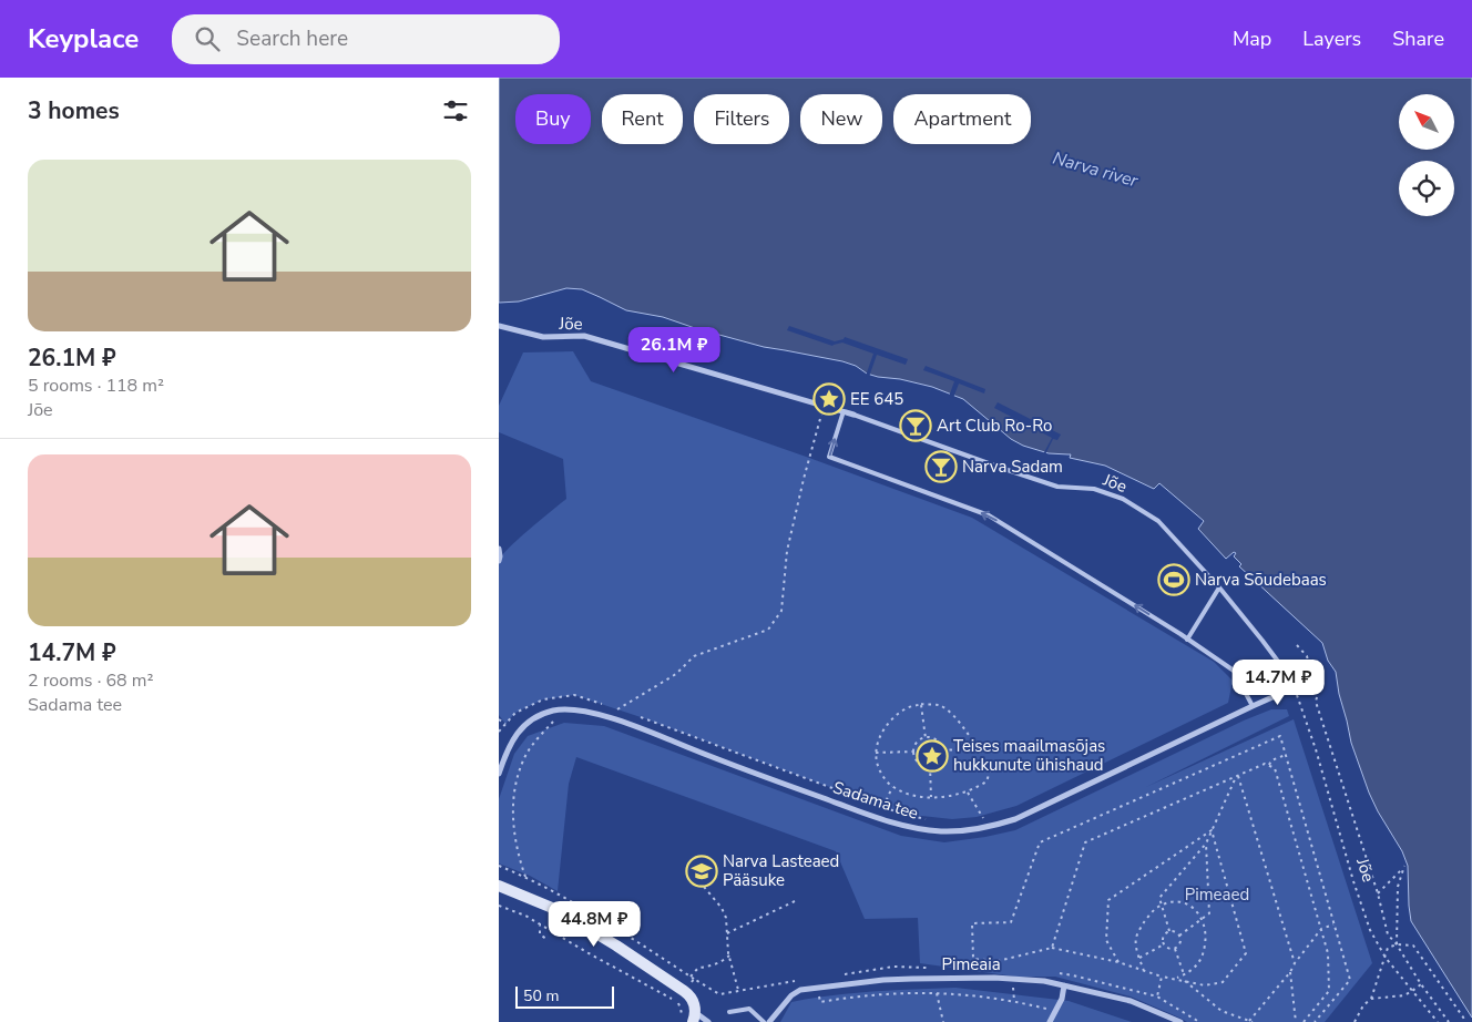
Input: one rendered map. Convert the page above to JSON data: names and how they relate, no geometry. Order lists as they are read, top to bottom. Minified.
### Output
{"streets":{"street":["Jõe","Sadama tee","Pimeaia"]},"crossings":[["Jõe","Sadama tee"]],"water":["Narva river"],"parks":["Pimeaed"],"places":{"place":["EE 645","Teises maailmasõjas hukkunute ühishaud"],"bar":["Art Club Ro-Ro","Narva Sadam"],"sports":["Narva Sõudebaas"],"school or university":["Narva Lasteaed Pääsuke"]},"scale_bar":"50 m","north":"top left","page":{"header":"Keyplace","search":"Search here","nav":["Map","Layers","Share"],"heading":"3 homes","chip":["Buy","Rent","Filters","New","Apartment"],"list":[{"name":"26.1M ₽","note":"5 rooms · 118 m² · Jõe"},{"name":"14.7M ₽","note":"2 rooms · 68 m² · Sadama tee"}],"price":["26.1M ₽","14.7M ₽","44.8M ₽"],"scale":"50 m"}}
